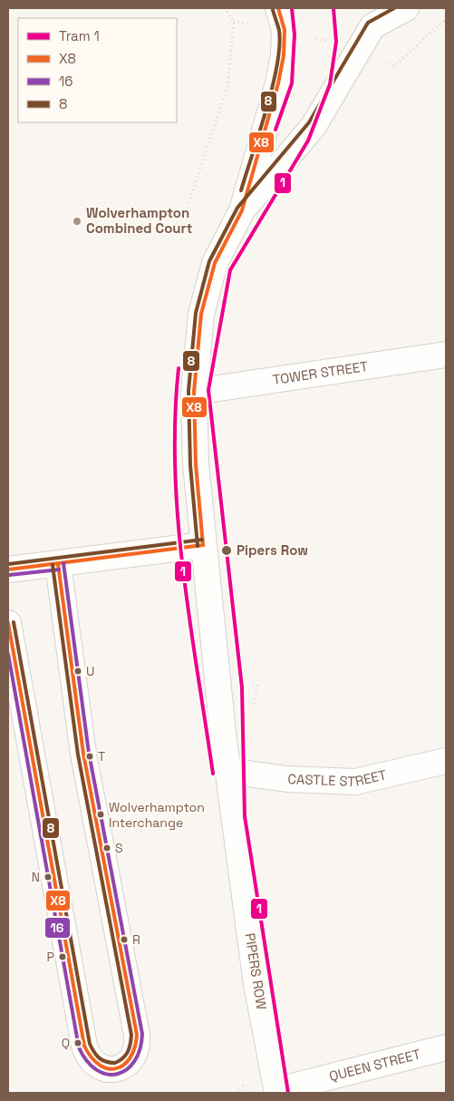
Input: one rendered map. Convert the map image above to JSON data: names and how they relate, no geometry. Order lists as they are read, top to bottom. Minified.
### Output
{"streets":{"street":["TOWER STREET","CASTLE STREET","PIPERS ROW","QUEEN STREET"]},"crossings":[["TOWER STREET","PIPERS ROW"],["CASTLE STREET","PIPERS ROW"],["PIPERS ROW","QUEEN STREET"]],"places":["Wolverhampton Combined Court","Pipers Row","U","T","Wolverhampton Interchange","S","N","R","P","Q"],"lines":["tram line 1","transit line X8","transit line 8","transit line 16"],"legend":["Tram 1","X8","16","8"]}
